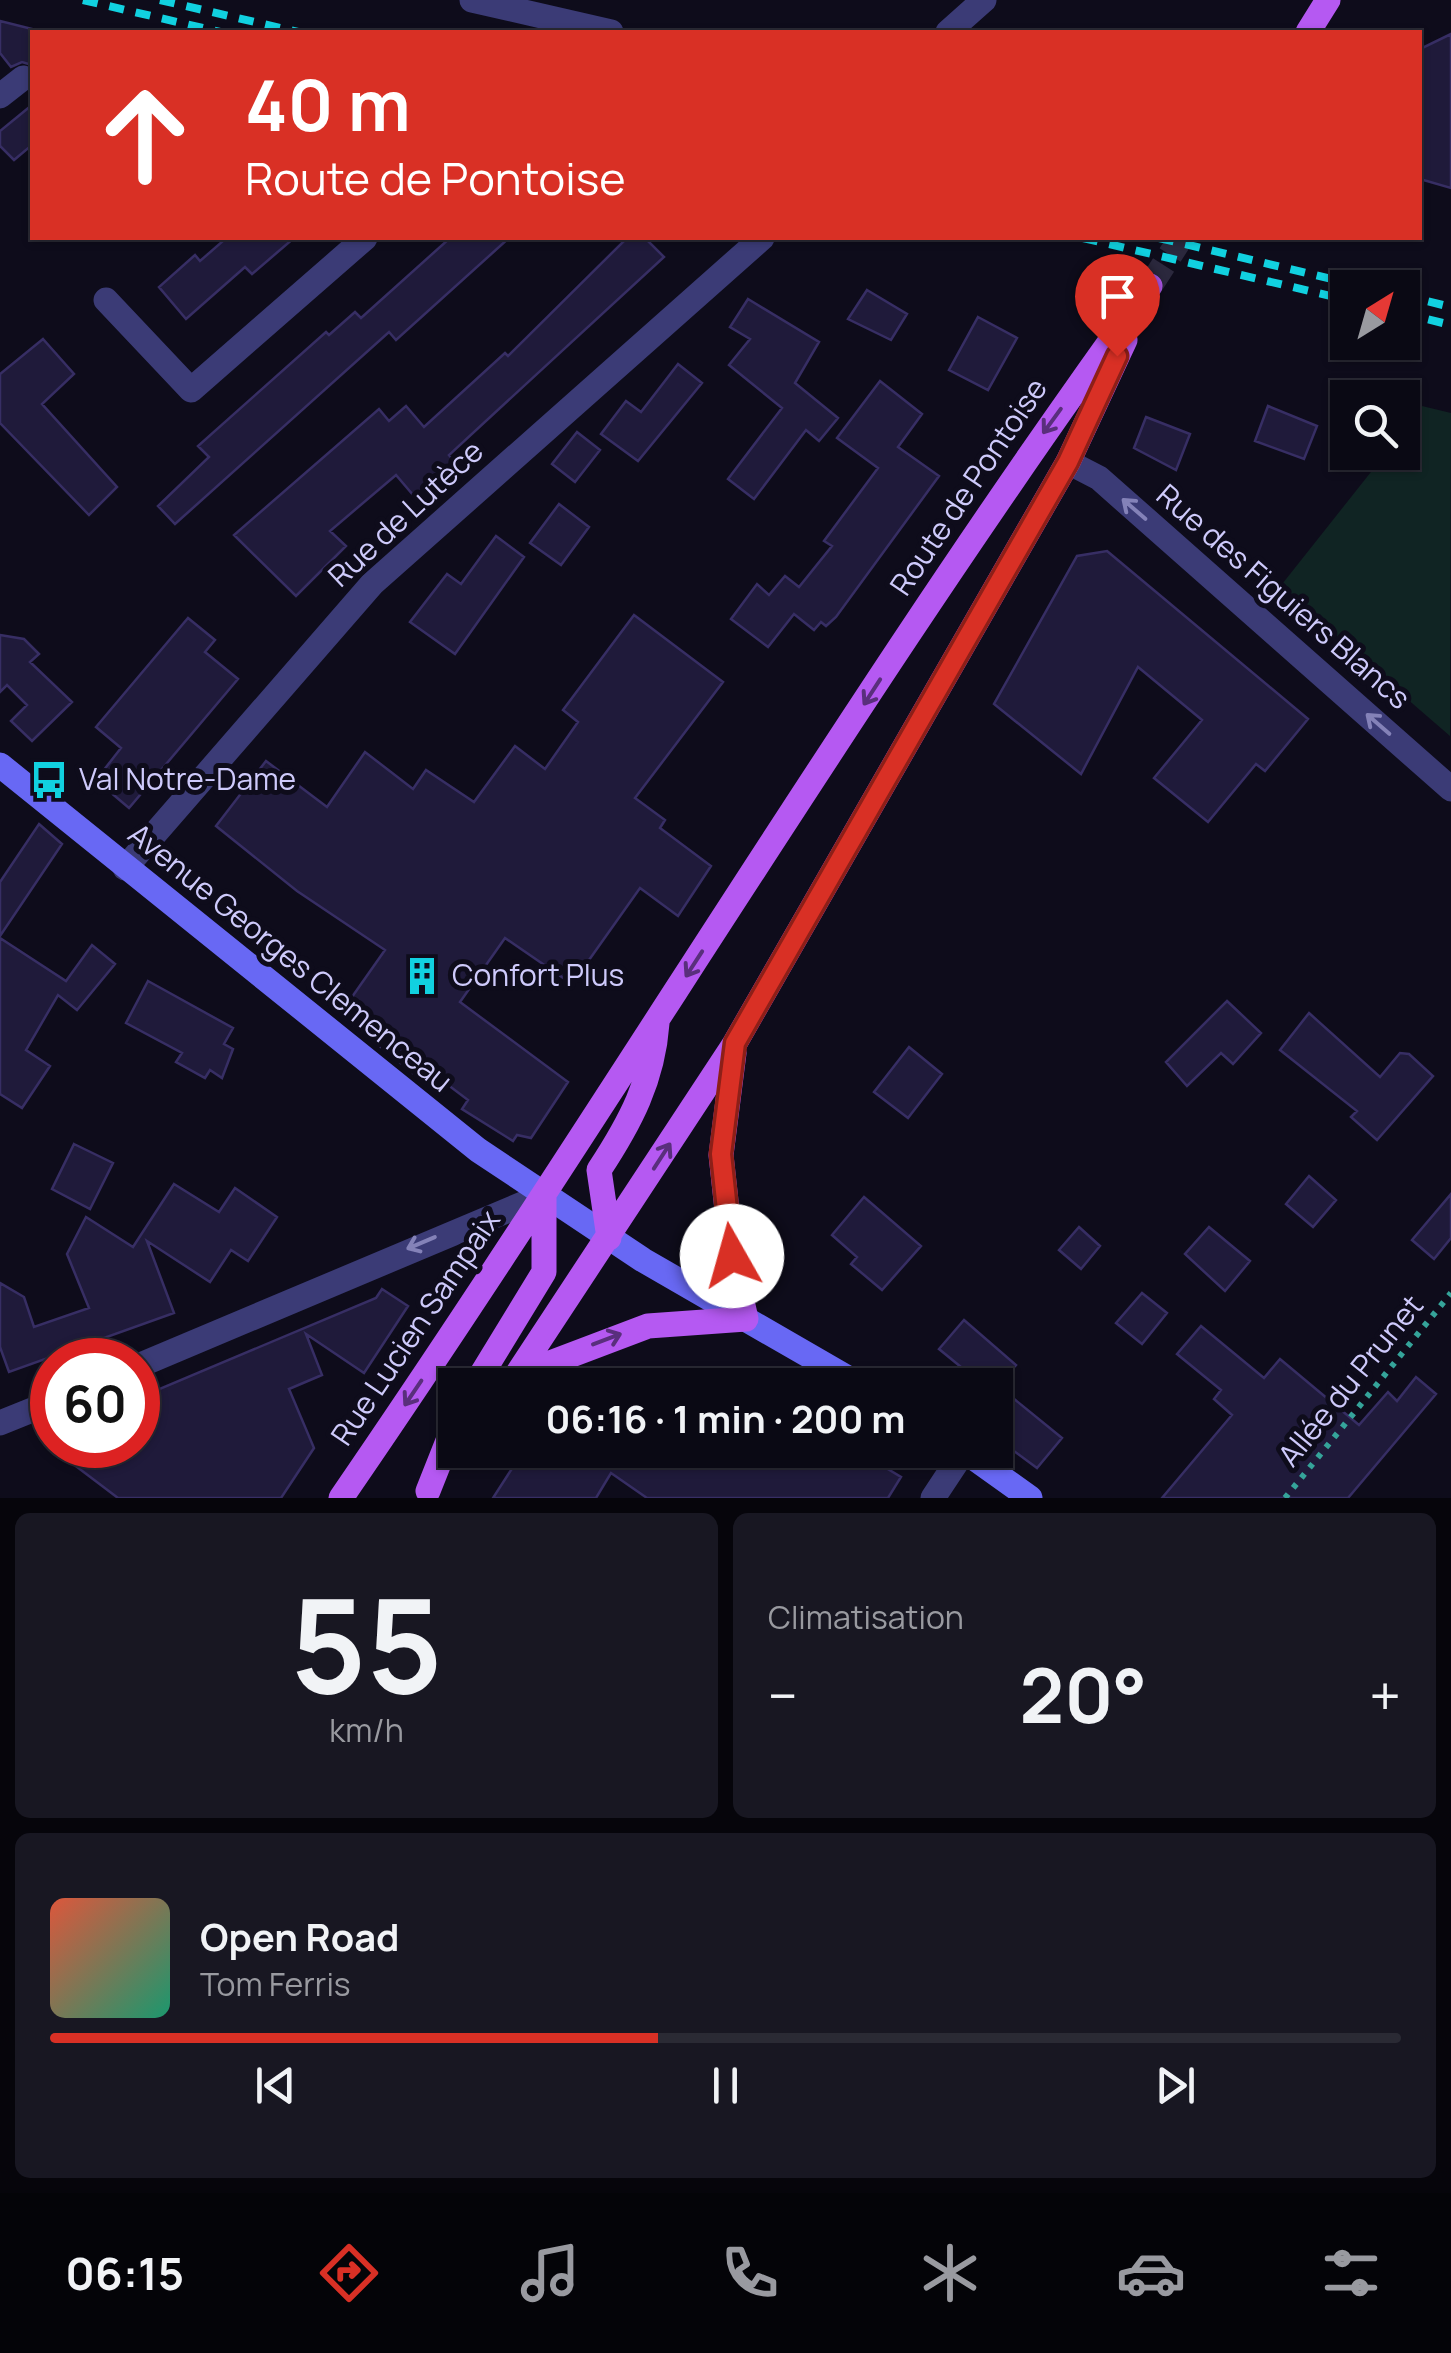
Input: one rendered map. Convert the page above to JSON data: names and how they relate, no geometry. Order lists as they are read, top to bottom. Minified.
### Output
{"streets":{"main road":["Route de Pontoise","Avenue Georges Clemenceau","Rue Lucien Sampaix"],"street":["Rue de Lutèce","Rue des Figuiers Blancs"],"path":["Allée du Prunet"]},"crossings":[["Route de Pontoise","Rue des Figuiers Blancs"],["Route de Pontoise","Avenue Georges Clemenceau"],["Route de Pontoise","Rue Lucien Sampaix"],["Rue de Lutèce","Avenue Georges Clemenceau"],["Avenue Georges Clemenceau","Rue Lucien Sampaix"]],"one_way":["Rue des Figuiers Blancs"],"places":{"bus stop":["Val Notre-Dame"],"building":["Confort Plus"]},"north":"top right","page":{"turn":["40 m","Route de Pontoise"],"limit":"60","trip":"06:16 · 1 min · 200 m","tile":[["55","km/h"],"Climatisation"],"heat":["−","20°","+"],"song":["Open Road","Tom Ferris"],"tabs":"06:15"}}
